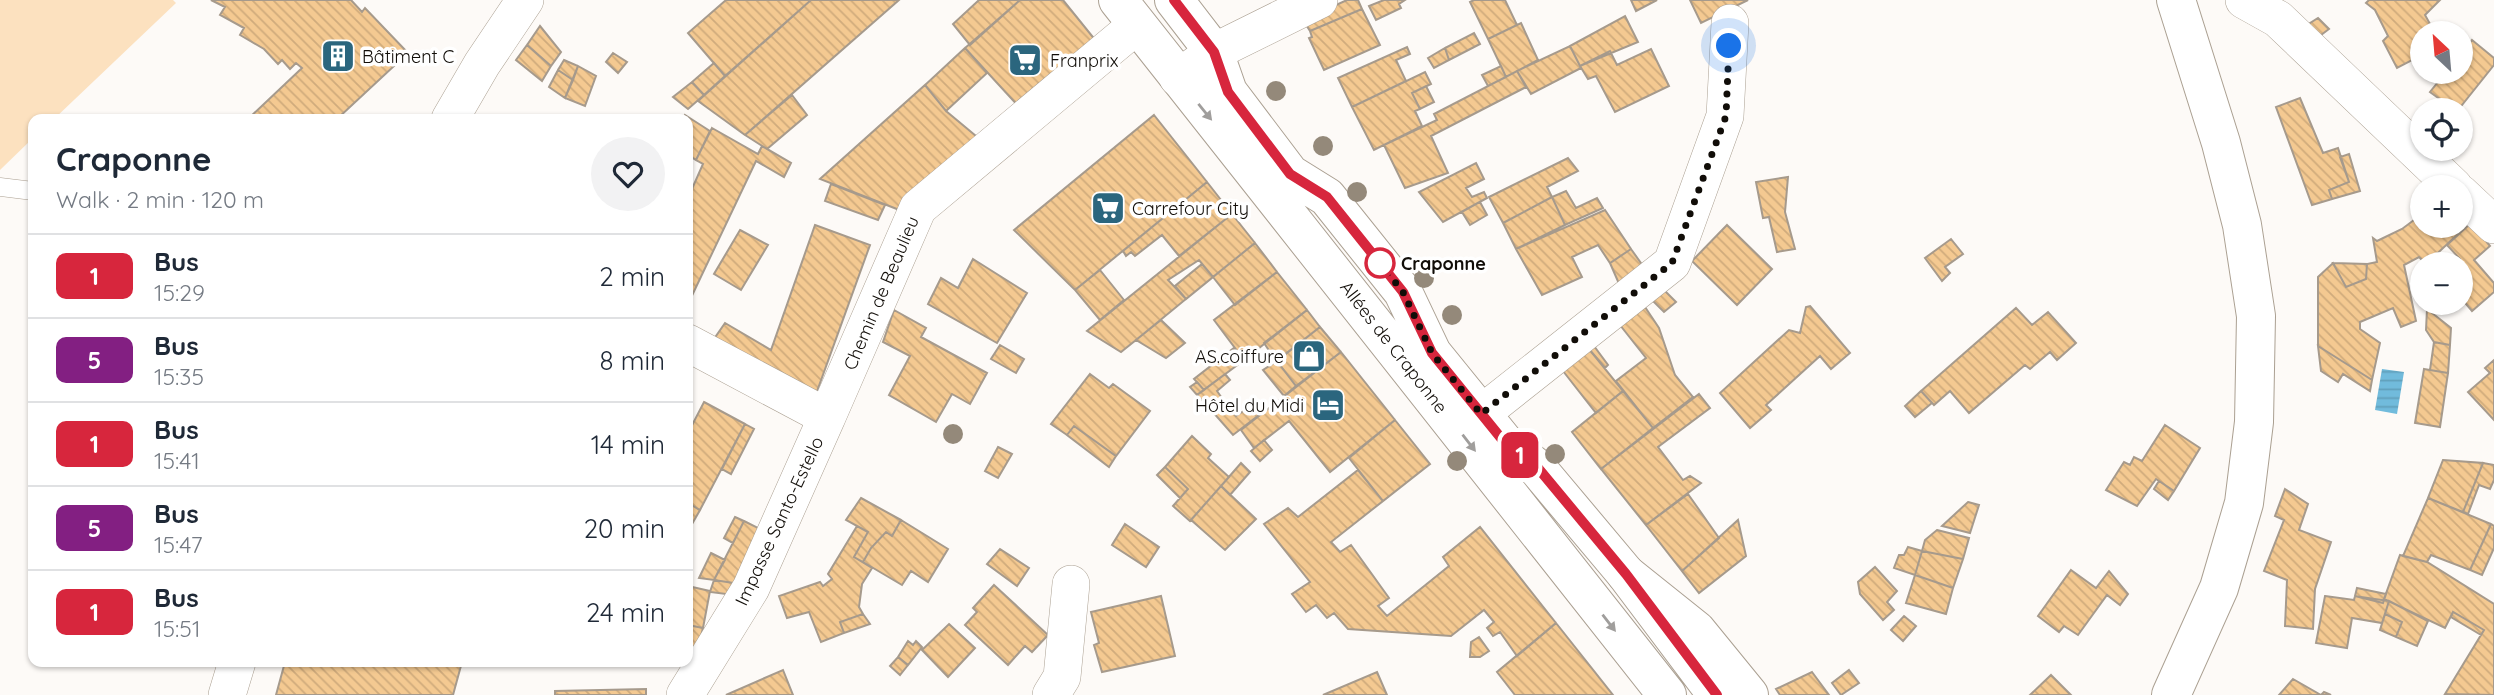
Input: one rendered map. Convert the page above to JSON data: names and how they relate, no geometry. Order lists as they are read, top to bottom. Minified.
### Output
{"streets":{"main road":["Allées de Craponne"],"street":["Chemin de Beaulieu","Impasse Santo-Estello"]},"crossings":[["Chemin de Beaulieu","Allées de Craponne"],["Chemin de Beaulieu","Impasse Santo-Estello"]],"places":{"building":["Bâtiment C"],"supermarket":["Franprix","Carrefour City"],"other":["Craponne"],"shop":["AS.coiffure"],"hotel":["Hôtel du Midi"]},"lines":["bus line 1"],"north":"top left","page":{"on_map":"1","map_buttons":["+","−"],"heading":["Craponne","Walk · 2 min · 120 m"],"list":[{"mark":"1","name":"Bus","note":"15:29","value":"2 min"},{"mark":"5","name":"Bus","note":"15:35","value":"8 min"},{"mark":"1","name":"Bus","note":"15:41","value":"14 min"},{"mark":"5","name":"Bus","note":"15:47","value":"20 min"},{"mark":"1","name":"Bus","note":"15:51","value":"24 min"}]}}
